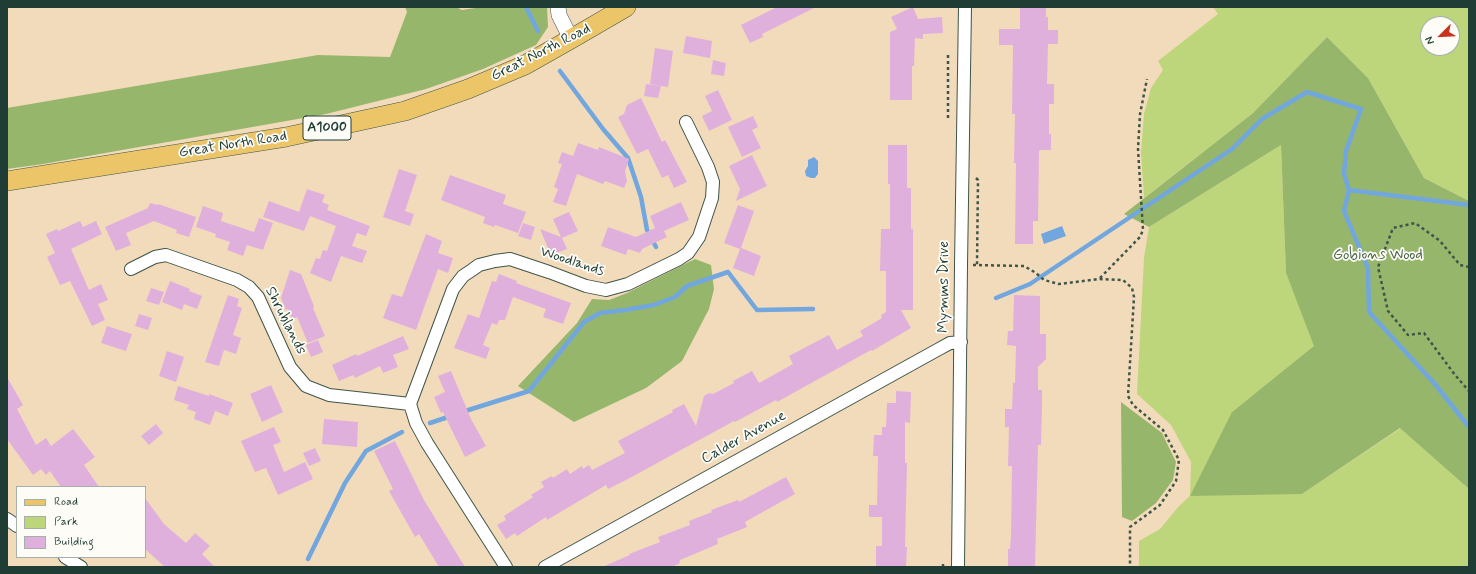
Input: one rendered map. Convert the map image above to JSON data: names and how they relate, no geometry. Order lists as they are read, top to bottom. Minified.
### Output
{"streets":{"main road":["Great North Road","A1000"],"street":["Woodlands","Mymms Drive","Shrublands","Calder Avenue"]},"crossings":[["Woodlands","Shrublands"],["Mymms Drive","Calder Avenue"]],"parks":["Gobions Wood"],"legend":["Road","Park","Building"],"north":"bottom left"}
